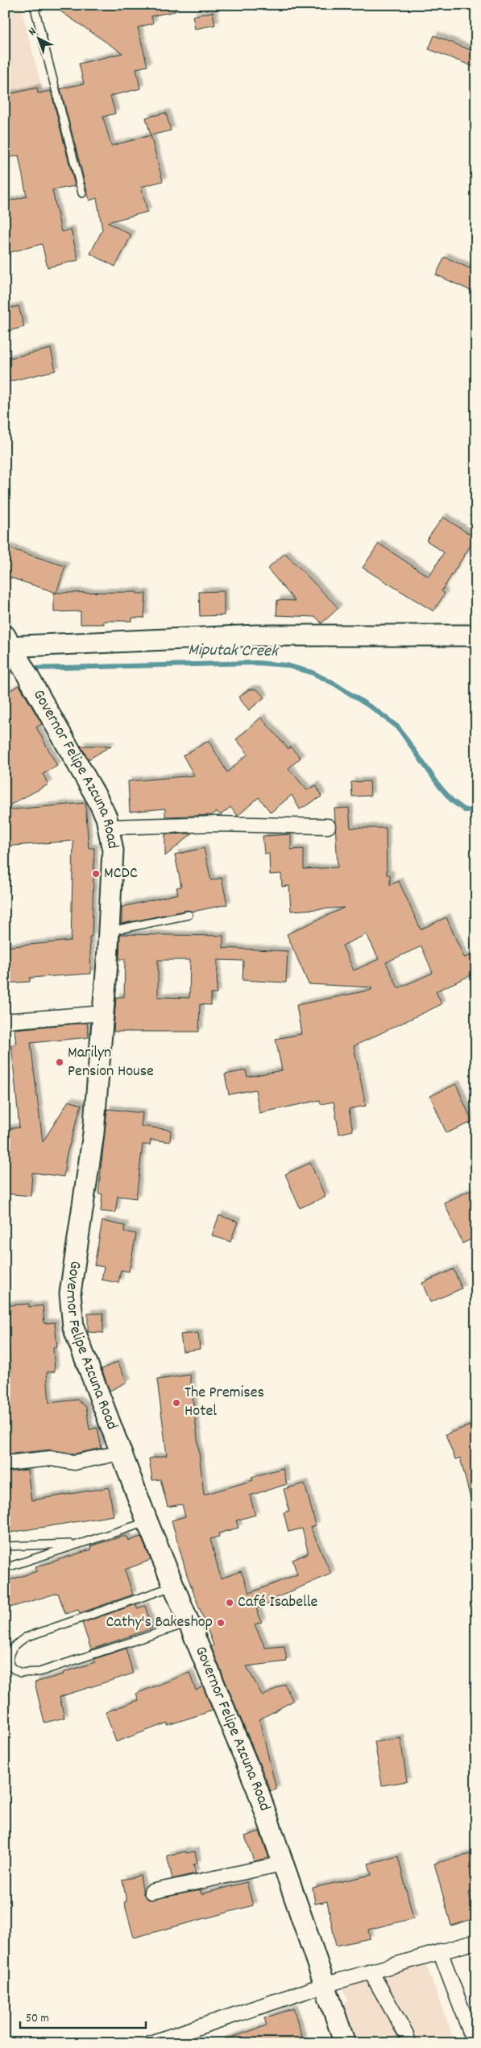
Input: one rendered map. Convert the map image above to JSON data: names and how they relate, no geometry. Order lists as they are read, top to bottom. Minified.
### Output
{"streets":{"street":["Governor Felipe Azcuna Road"]},"water":["Miputak Creek"],"places":["MCDC","Marilyn Pension House","The Premises Hotel","Café Isabelle","Cathy's Bakeshop"],"scale_bar":"50 m","north":"top left"}
